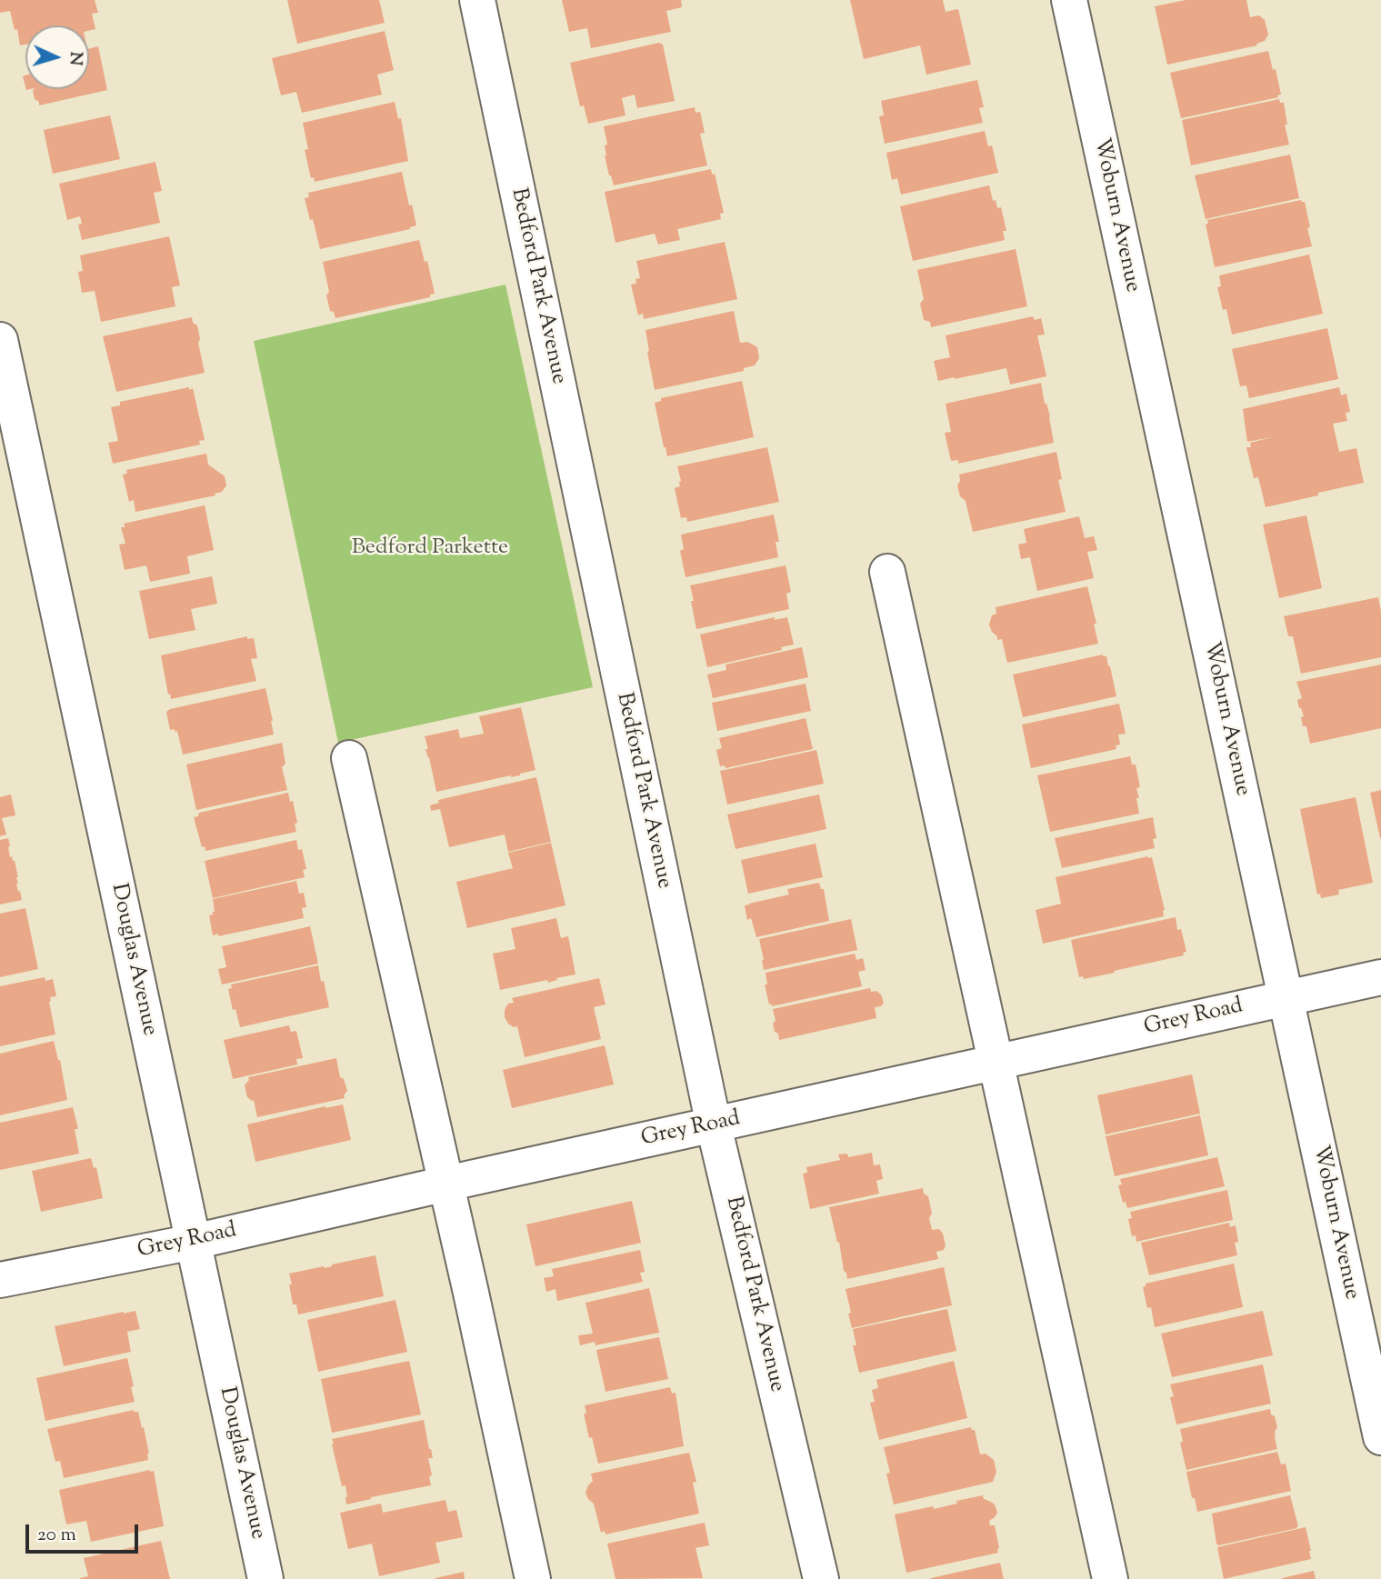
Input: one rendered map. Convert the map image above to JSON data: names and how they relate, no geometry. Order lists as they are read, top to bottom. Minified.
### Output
{"streets":{"street":["Woburn Avenue","Bedford Park Avenue","Douglas Avenue","Grey Road"]},"crossings":[["Woburn Avenue","Grey Road"],["Bedford Park Avenue","Grey Road"],["Douglas Avenue","Grey Road"]],"parks":["Bedford Parkette"],"scale_bar":"20 m","north":"right"}
